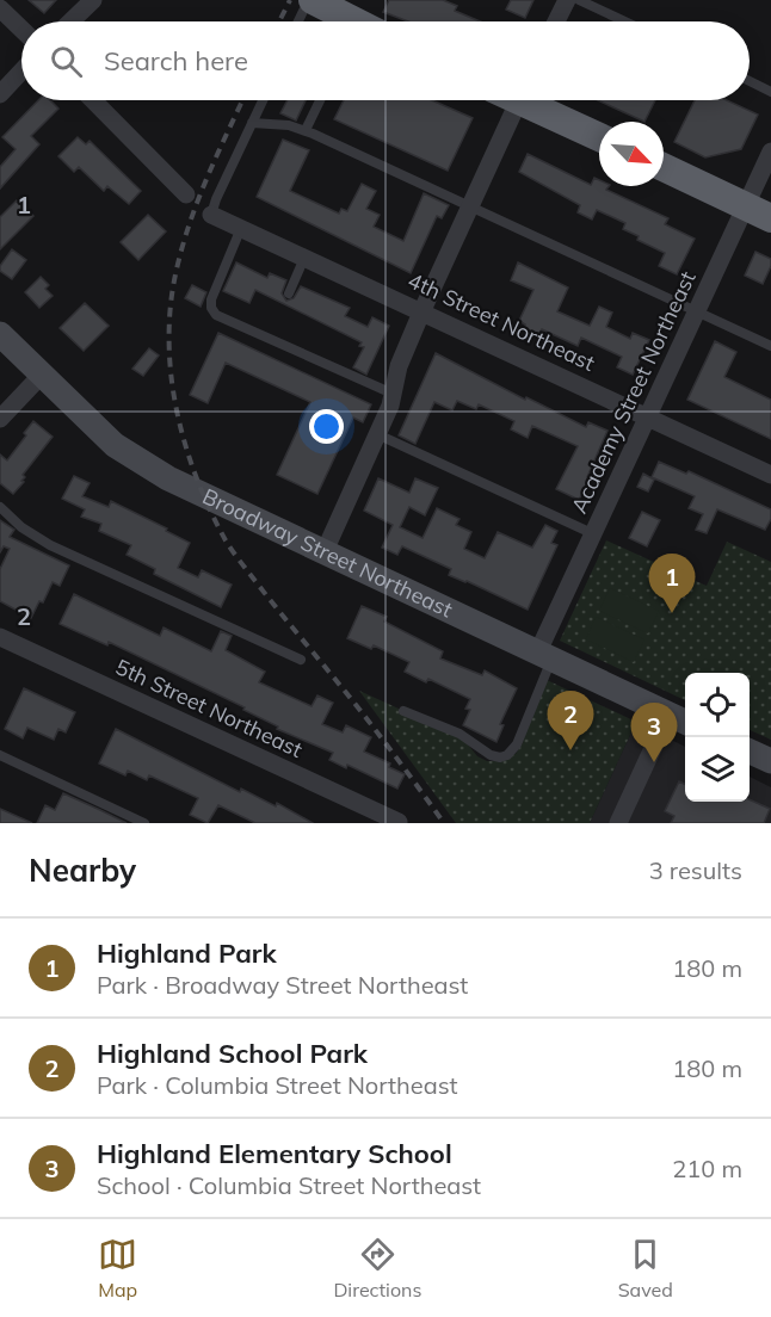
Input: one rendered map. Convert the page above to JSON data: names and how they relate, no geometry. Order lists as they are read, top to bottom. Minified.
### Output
{"streets":{"main road":["Broadway Street Northeast"],"street":["4th Street Northeast","Academy Street Northeast","5th Street Northeast"]},"crossings":[["4th Street Northeast","Academy Street Northeast"],["Academy Street Northeast","Broadway Street Northeast"]],"north":"bottom right","page":{"search":"Search here","pins":["1","2","3"],"heading":["Nearby","3 results"],"list":[{"mark":"1","name":"Highland Park","note":"Park · Broadway Street Northeast","value":"180 m"},{"mark":"2","name":"Highland School Park","note":"Park · Columbia Street Northeast","value":"180 m"},{"mark":"3","name":"Highland Elementary School","note":"School · Columbia Street Northeast","value":"210 m"}],"nav":["Map","Directions","Saved"]},"grid":{"rows":["1","2"]}}
